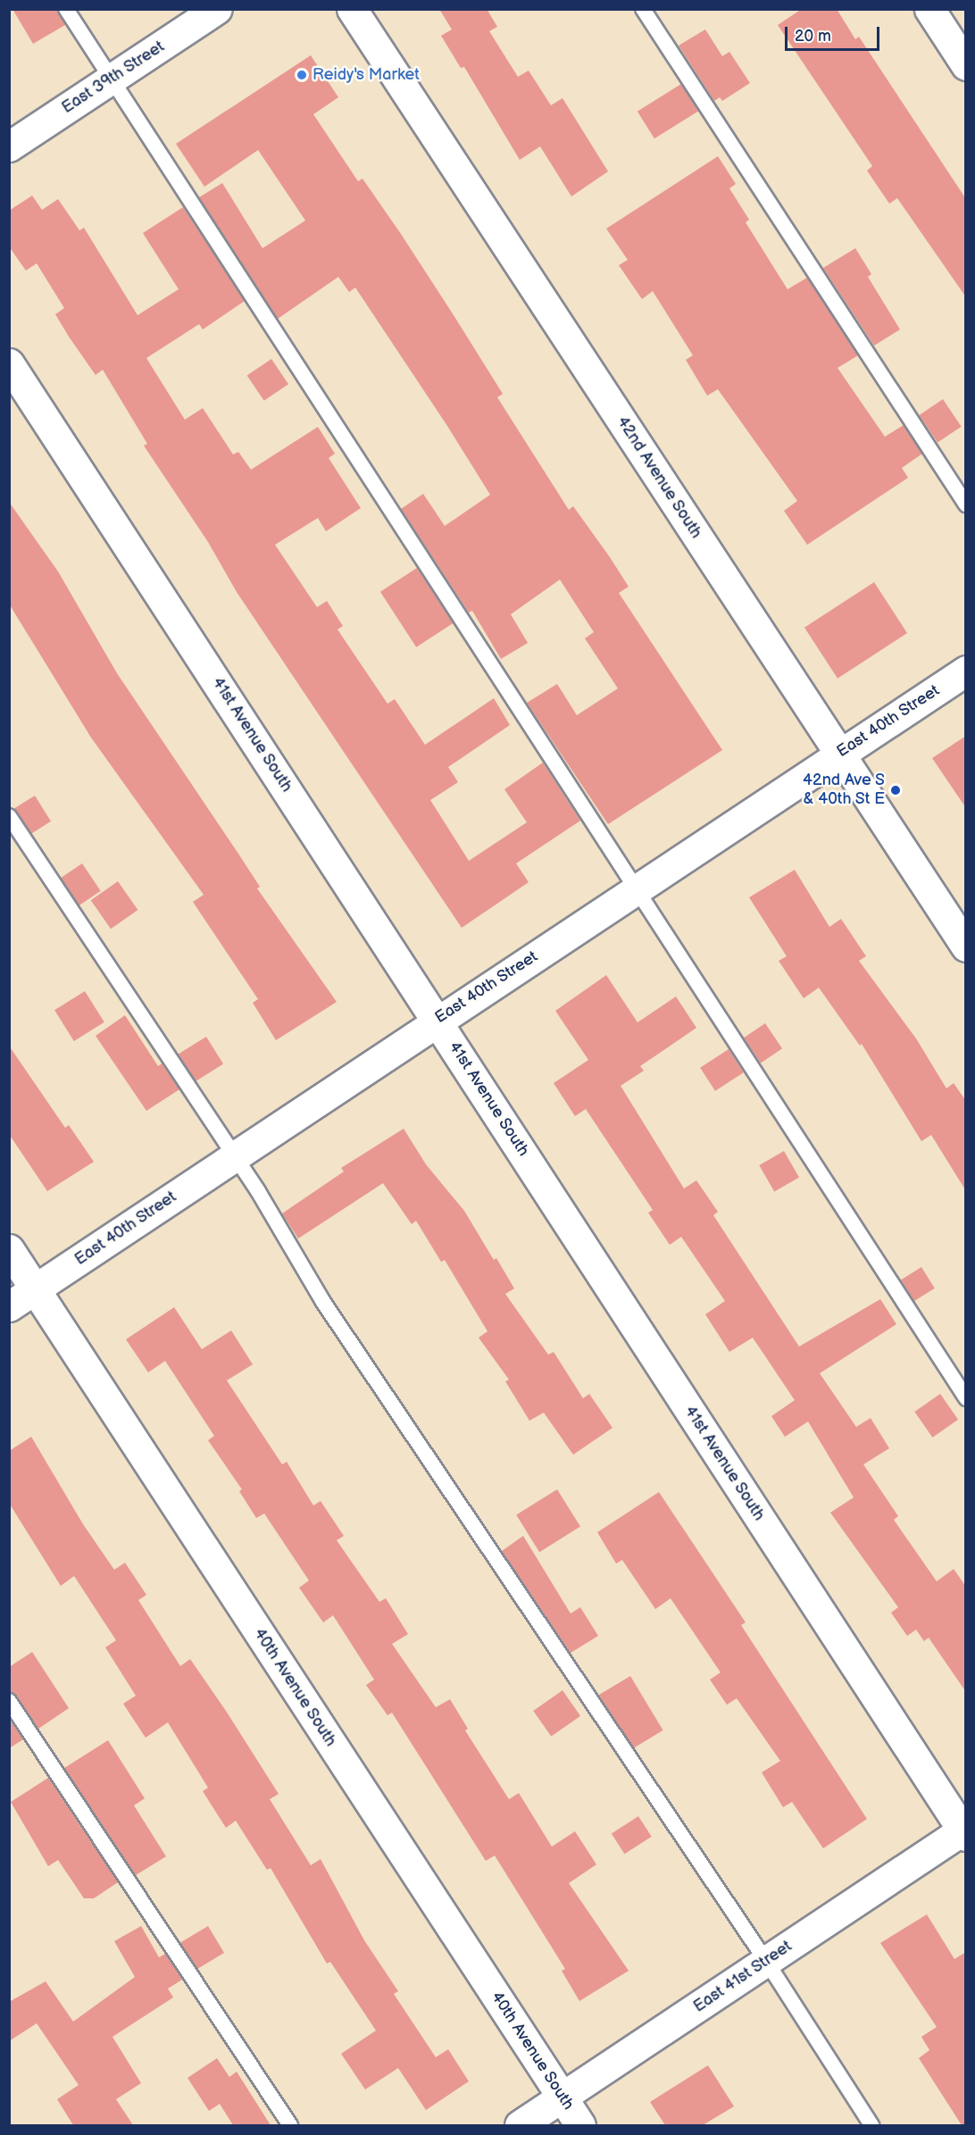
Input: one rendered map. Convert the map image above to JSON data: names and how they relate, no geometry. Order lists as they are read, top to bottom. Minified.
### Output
{"streets":{"street":["East 39th Street","42nd Avenue South","East 40th Street","41st Avenue South","40th Avenue South","East 41st Street"]},"crossings":[["42nd Avenue South","East 40th Street"],["East 40th Street","41st Avenue South"],["East 40th Street","40th Avenue South"],["41st Avenue South","East 41st Street"],["40th Avenue South","East 41st Street"]],"places":["Reidy's Market","42nd Ave S & 40th St E"],"scale_bar":"20 m"}
